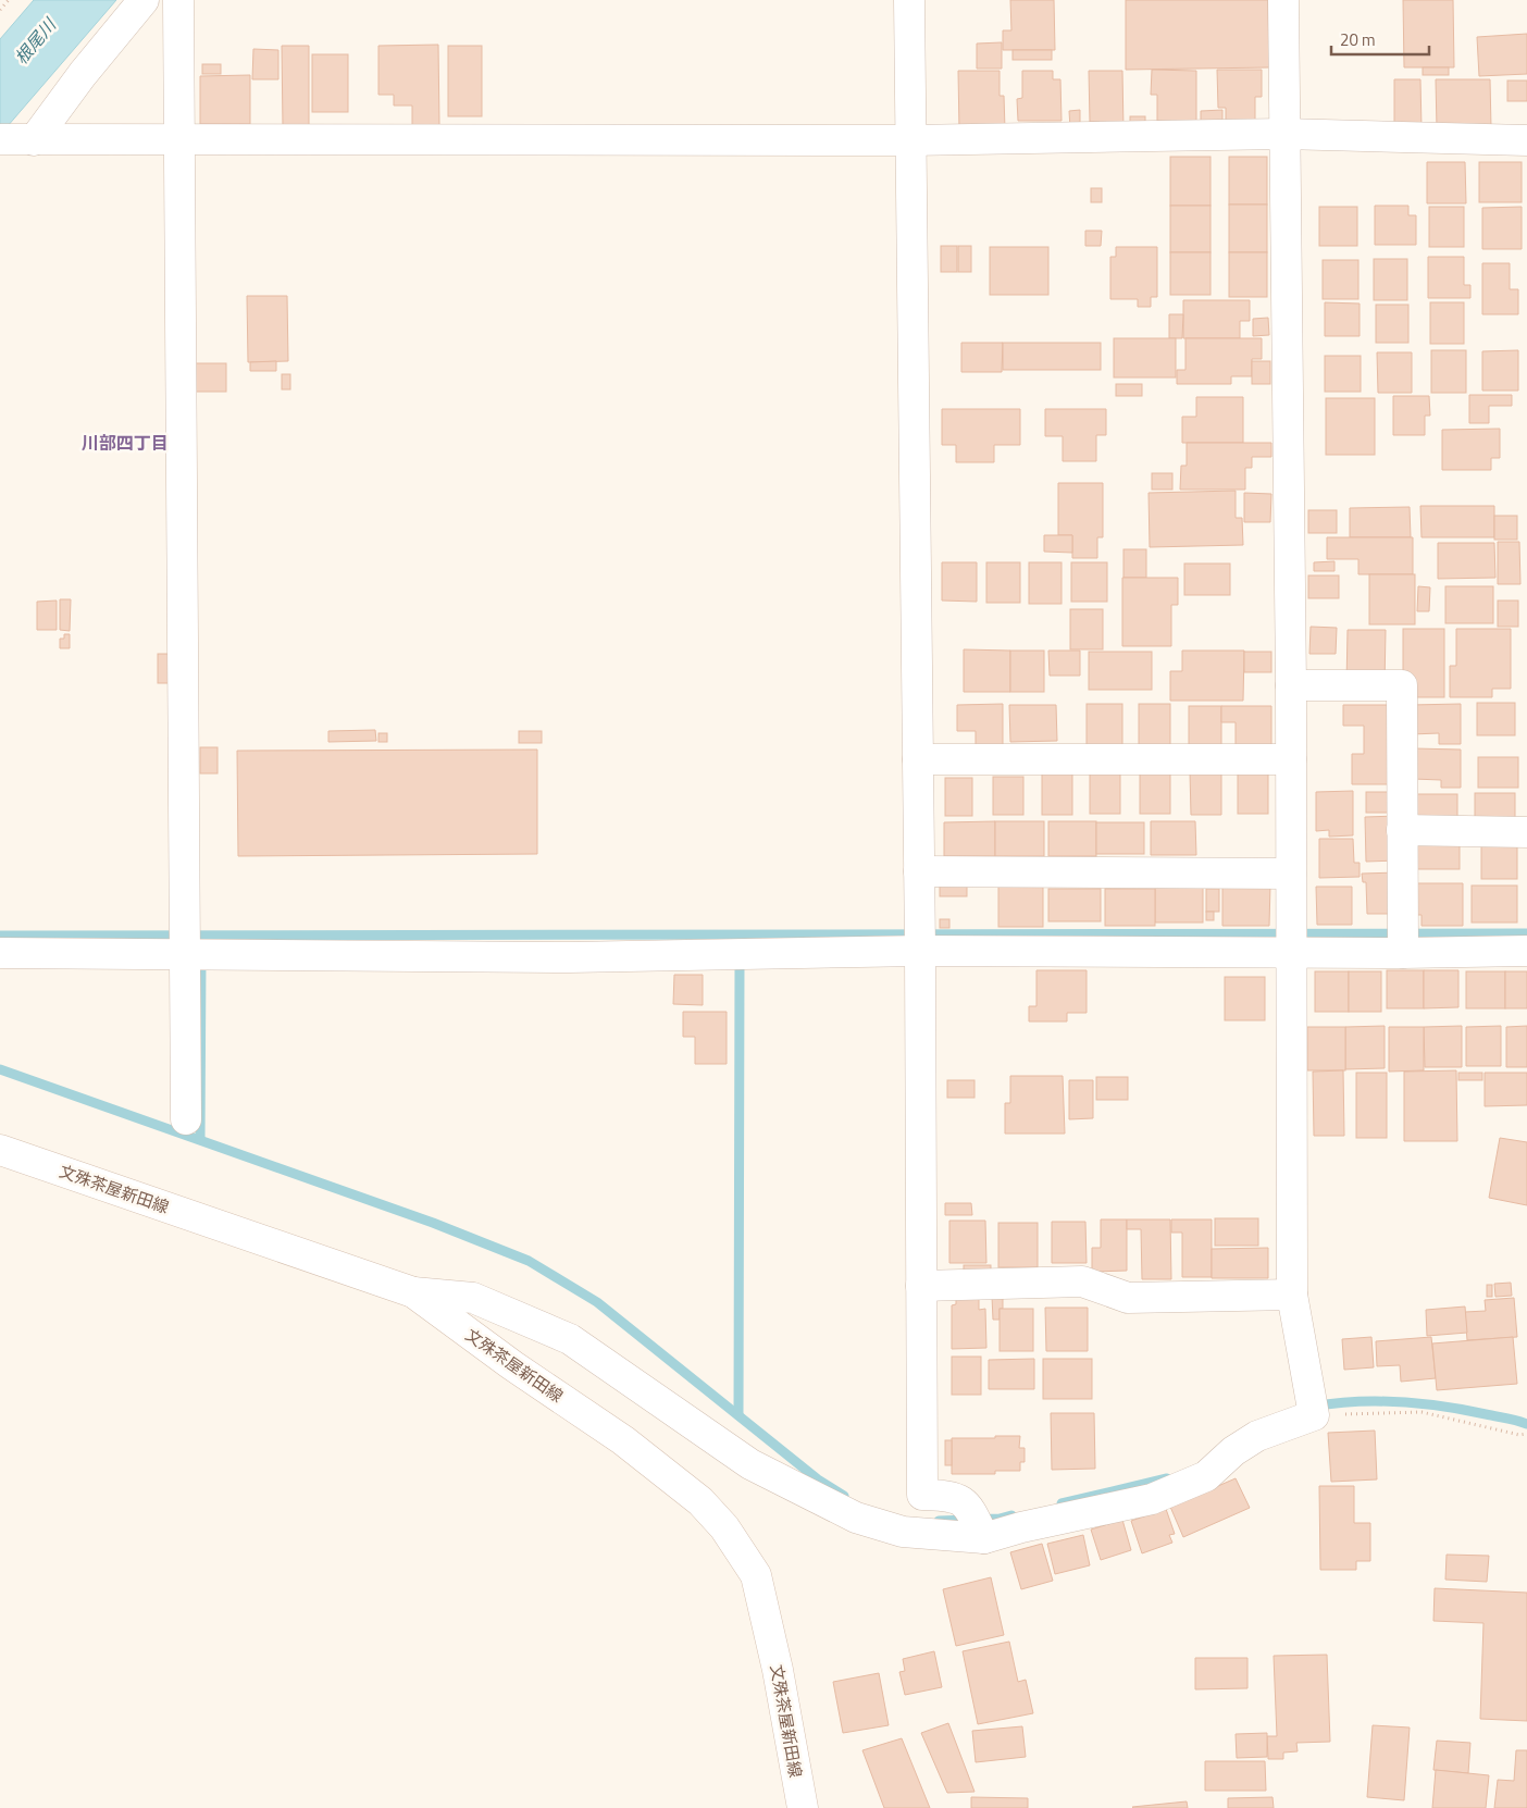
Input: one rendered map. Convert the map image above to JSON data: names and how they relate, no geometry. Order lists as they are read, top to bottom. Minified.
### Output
{"streets":{"street":["文殊茶屋新田線"]},"districts":["川部四丁目"],"water":["根尾川"],"scale_bar":"20 m"}
